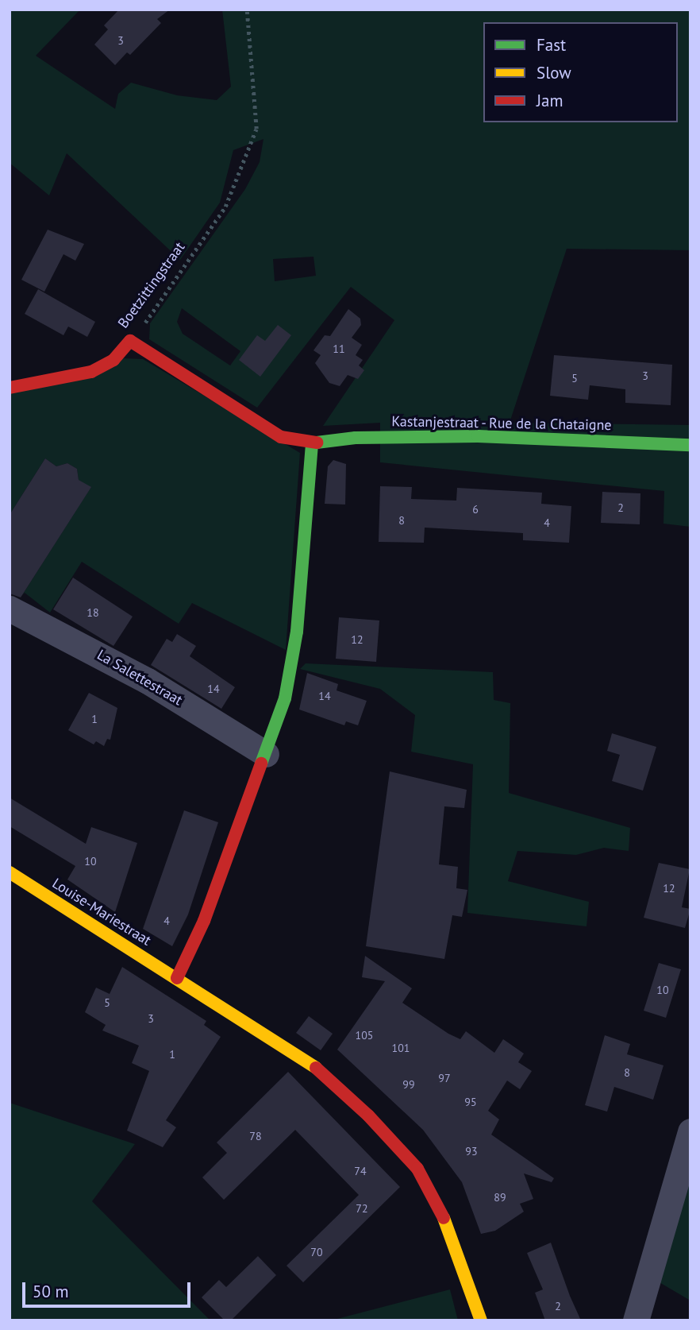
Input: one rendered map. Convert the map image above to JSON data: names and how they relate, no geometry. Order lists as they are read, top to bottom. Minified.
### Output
{"streets":{"street":["Boetzittingstraat","Kastanjestraat - Rue de la Chataigne","La Salettestraat","Louise-Mariestraat"]},"crossings":[["Boetzittingstraat","Kastanjestraat - Rue de la Chataigne"]],"house_numbers":["3","11","3","5","2","6","8","4","18","12","14","14","1","10","12","4","10","5","3","105","101","1","8","97","99","95","78","93","74","89","72","70","2"],"legend":["Fast","Slow","Jam"],"scale_bar":"50 m"}
